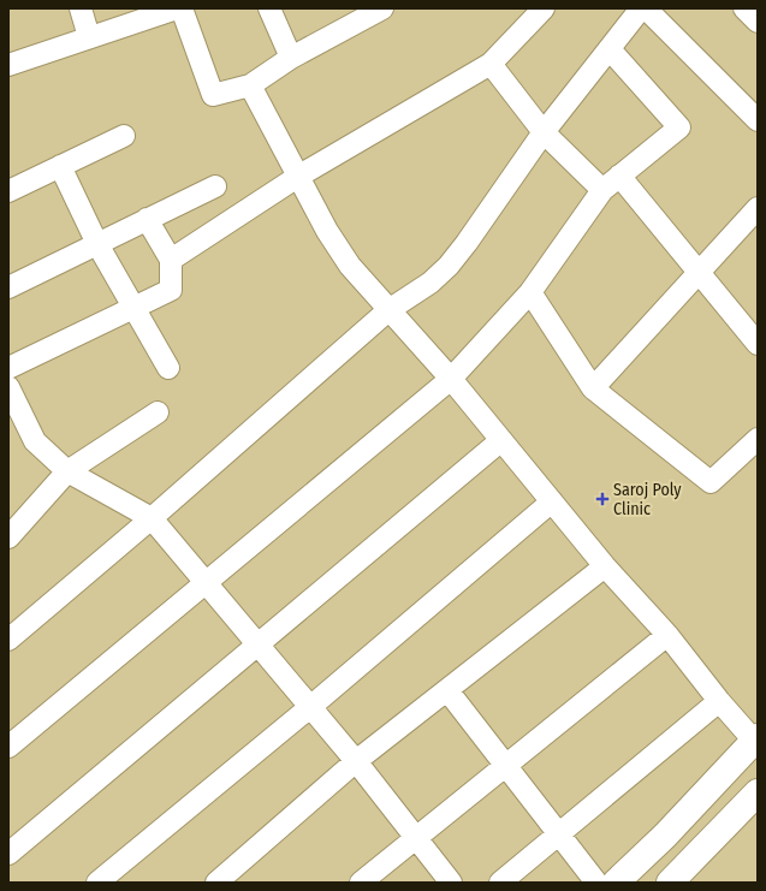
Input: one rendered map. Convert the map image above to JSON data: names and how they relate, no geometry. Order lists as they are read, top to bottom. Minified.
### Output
{"places":{"health":["Saroj Poly Clinic"]}}
